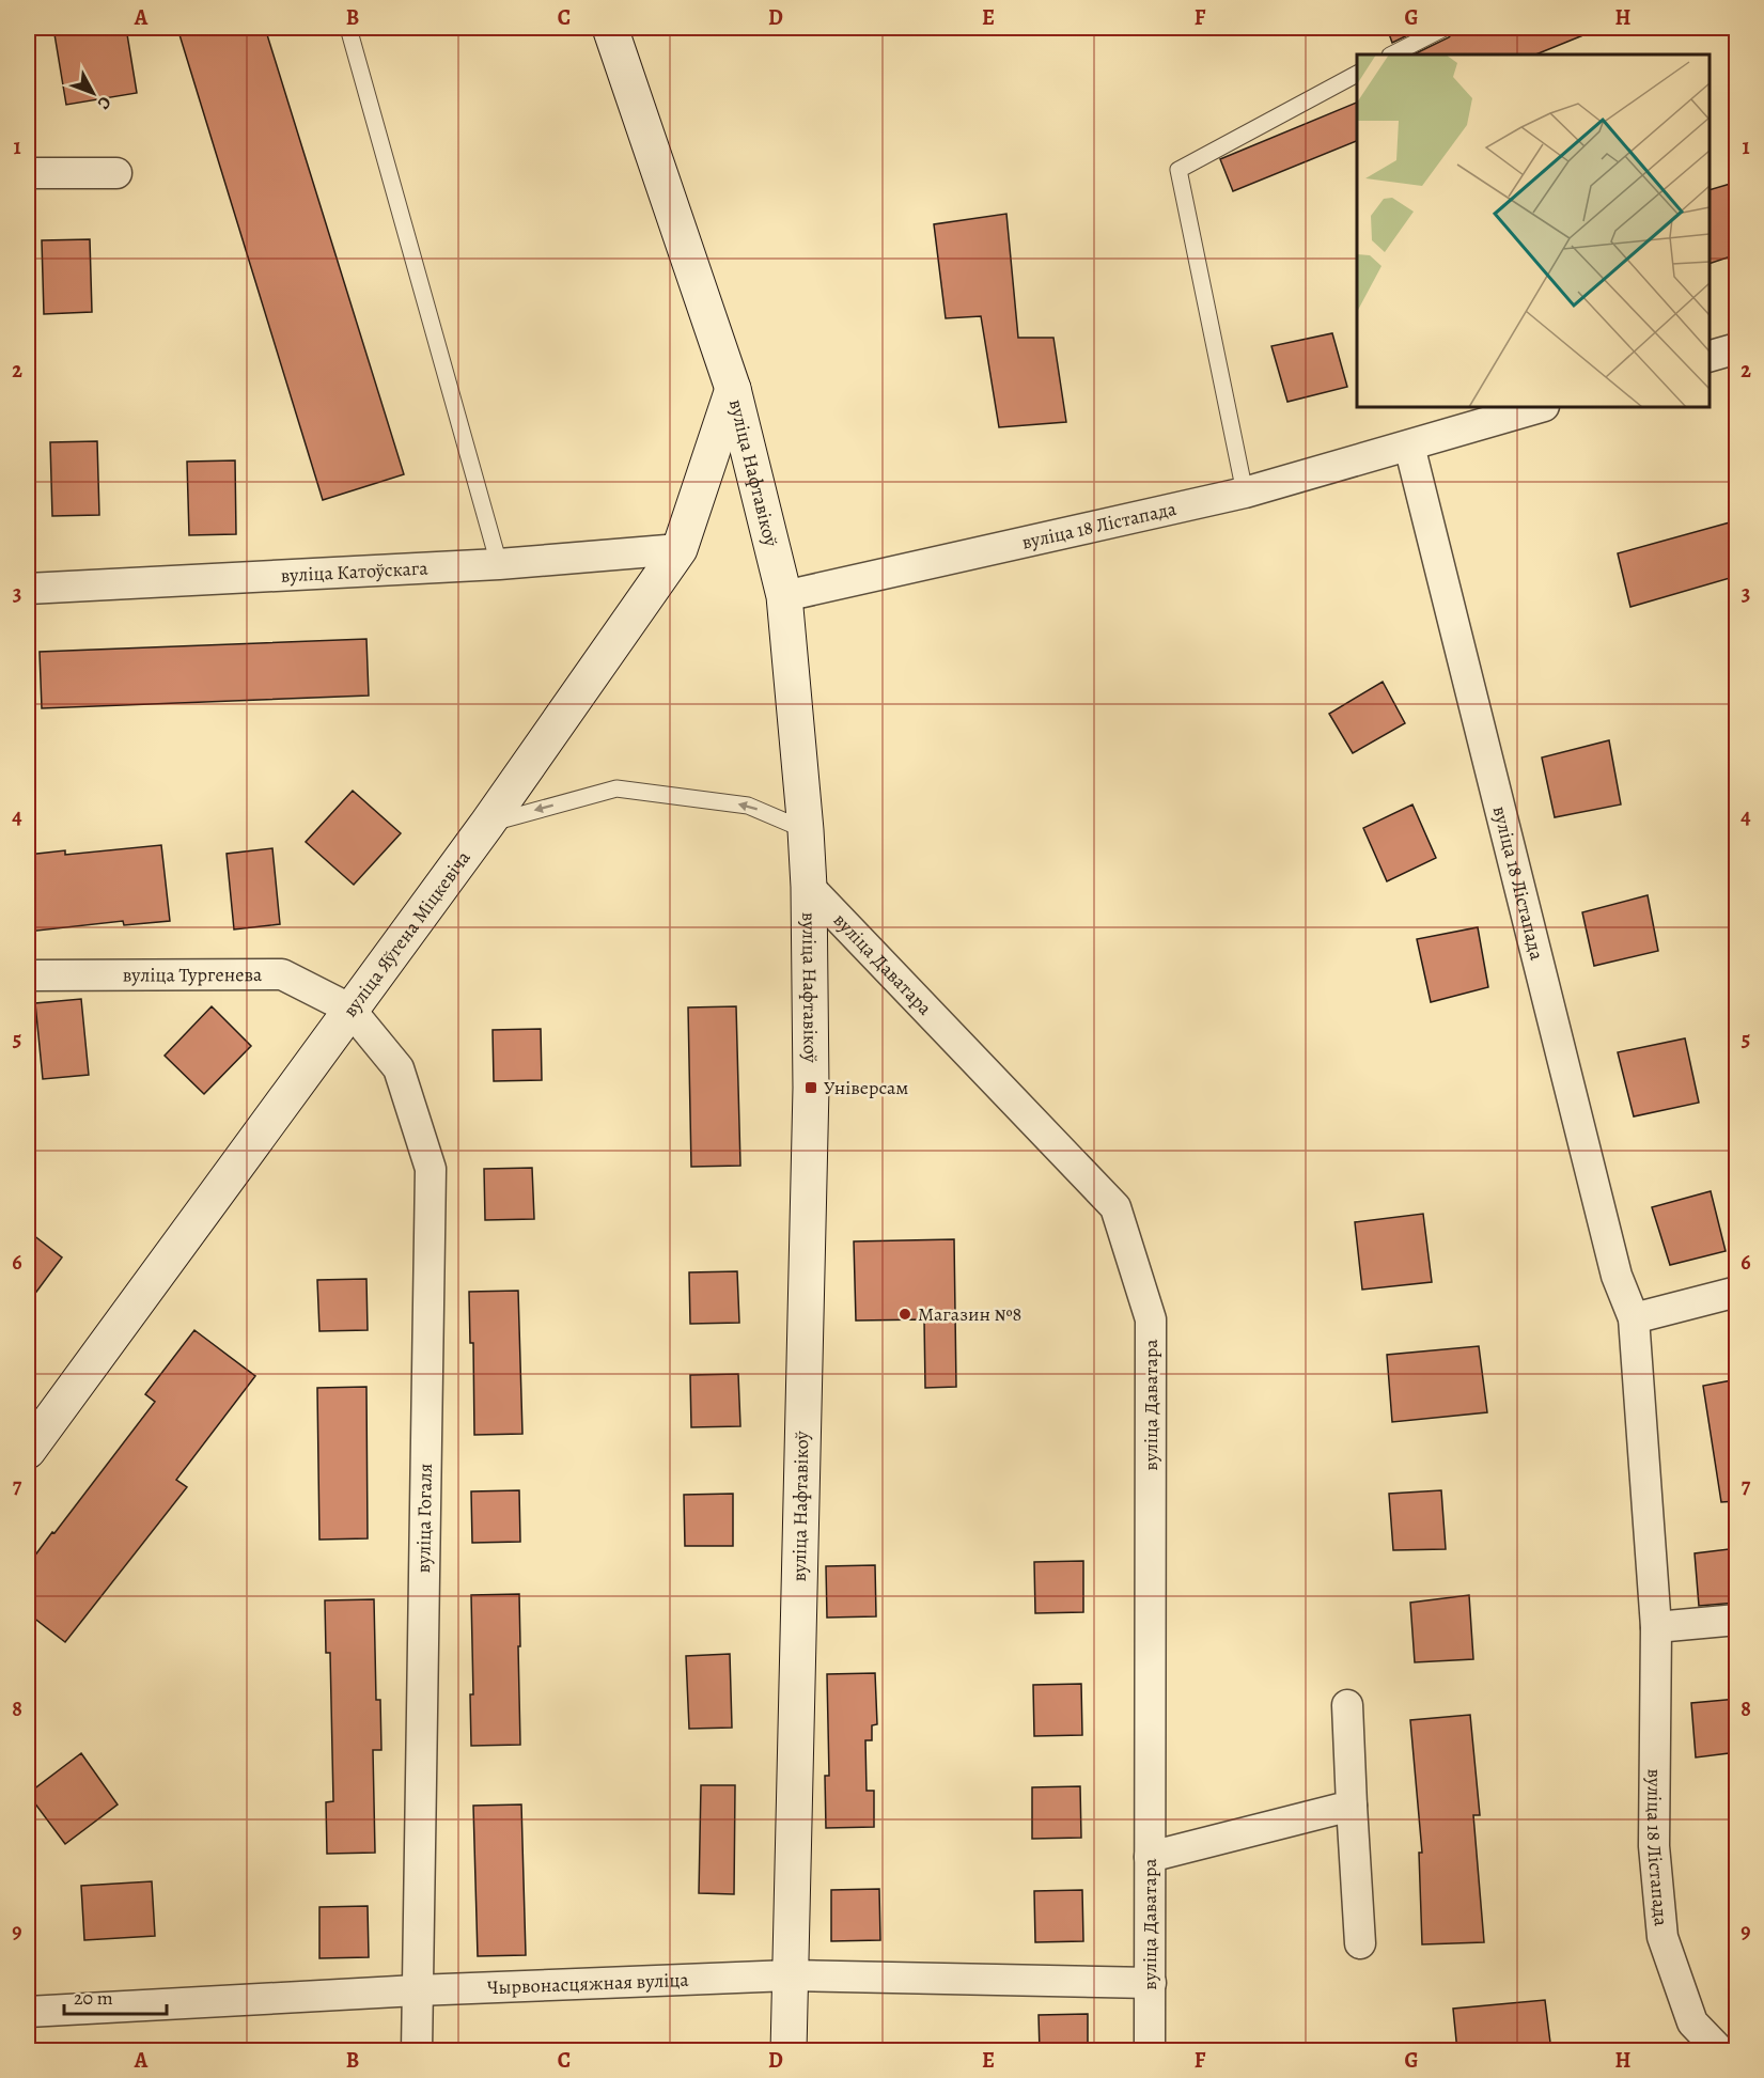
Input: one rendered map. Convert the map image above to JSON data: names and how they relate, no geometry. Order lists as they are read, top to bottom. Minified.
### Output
{"streets":{"street":["вуліца Нафтавікоў","вуліца 18 Лістапада","вуліца Катоўскага","вуліца Яўгена Міцкевіча","вуліца Даватара","вуліца Тургенева","вуліца Гогаля","Чырвонасцяжная вуліца"]},"crossings":[["вуліца Нафтавікоў","вуліца 18 Лістапада"],["вуліца Нафтавікоў","вуліца Яўгена Міцкевіча"],["вуліца Нафтавікоў","вуліца Даватара"],["вуліца Нафтавікоў","Чырвонасцяжная вуліца"],["вуліца Катоўскага","вуліца Яўгена Міцкевіча"],["вуліца Яўгена Міцкевіча","вуліца Тургенева"],["вуліца Яўгена Міцкевіча","вуліца Гогаля"],["вуліца Даватара","Чырвонасцяжная вуліца"],["вуліца Тургенева","вуліца Гогаля"],["вуліца Гогаля","Чырвонасцяжная вуліца"]],"places":{"transit":["Універсам"],"other":["Магазин №8"]},"scale_bar":"20 m","north":"bottom right","grid":{"columns":["A","B","C","D","E","F","G","H"],"rows":["1","2","3","4","5","6","7","8","9"]}}
